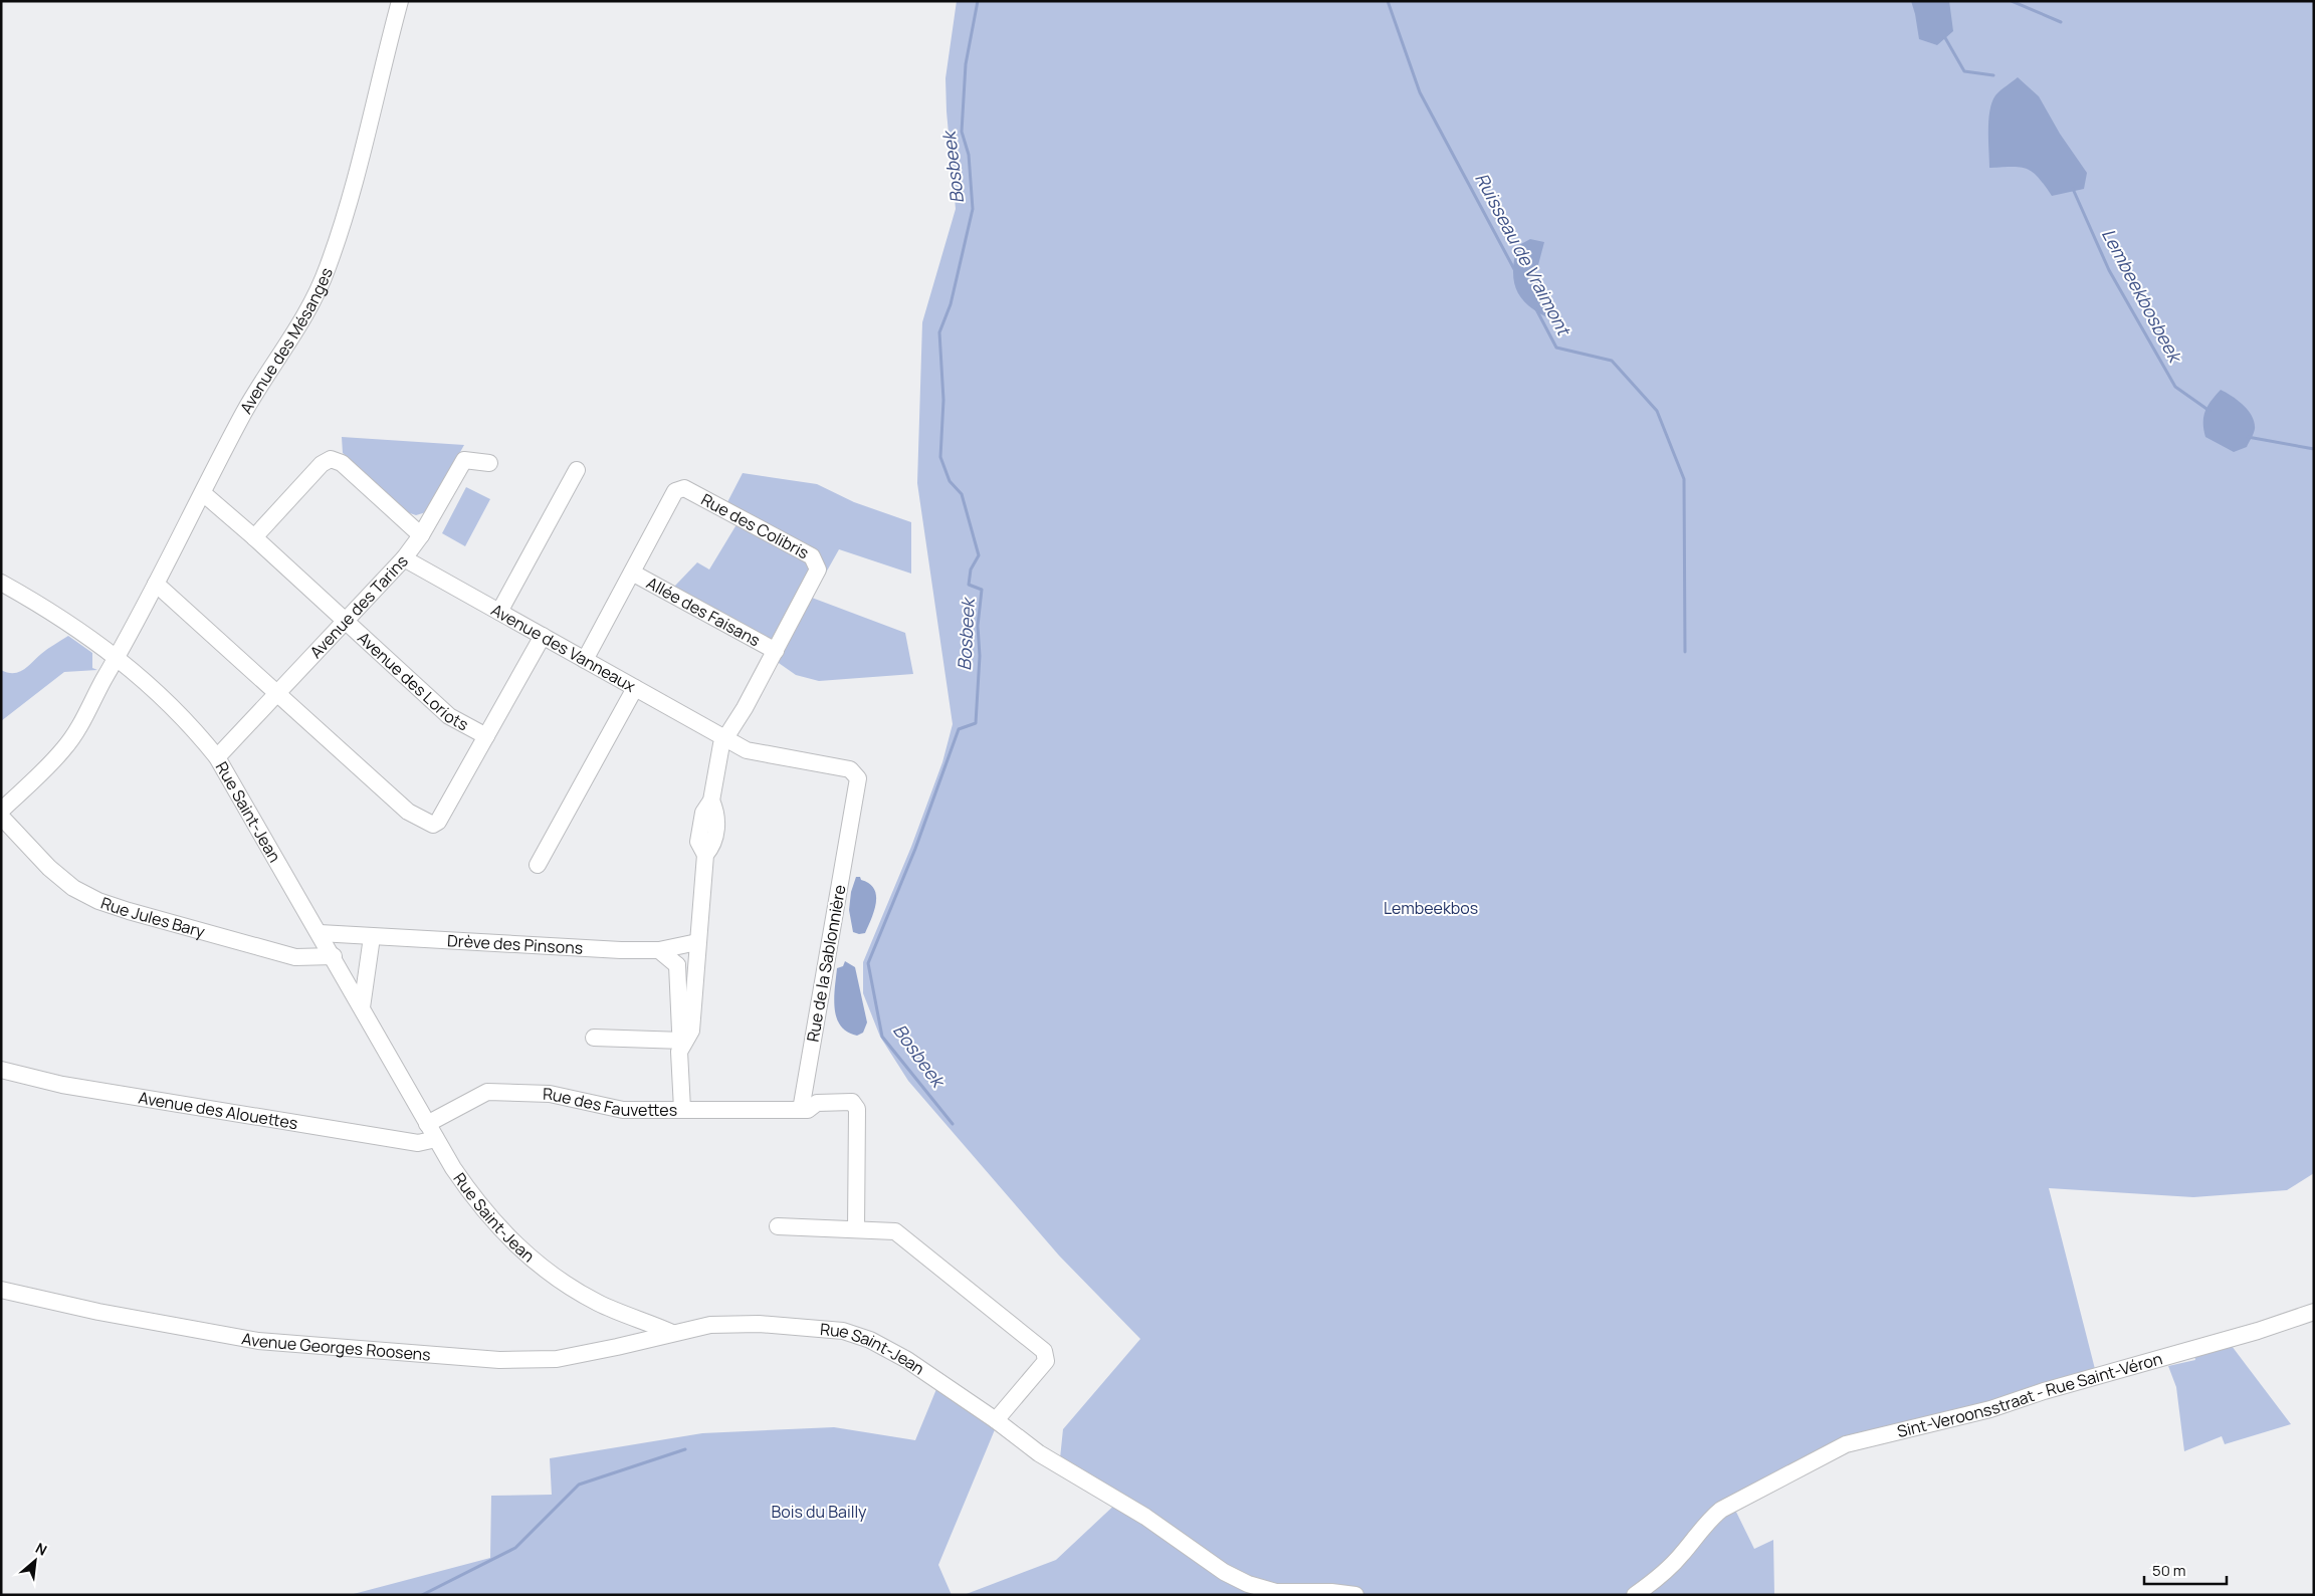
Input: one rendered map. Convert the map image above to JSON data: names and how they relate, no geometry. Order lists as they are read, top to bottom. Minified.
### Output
{"streets":{"street":["Avenue des Mésanges","Rue des Colibris","Avenue des Tarins","Allée des Faisans","Avenue des Vanneaux","Avenue des Loriots","Rue Saint-Jean","Rue Jules Bary","Drève des Pinsons","Rue de la Sablonnière","Rue des Fauvettes","Avenue des Alouettes","Avenue Georges Roosens","Sint-Veroonsstraat - Rue Saint-Véron"]},"crossings":[["Avenue des Mésanges","Avenue des Loriots"],["Avenue des Mésanges","Rue Saint-Jean"],["Rue des Colibris","Allée des Faisans"],["Rue des Colibris","Avenue des Vanneaux"],["Rue des Colibris","Rue de la Sablonnière"],["Avenue des Tarins","Avenue des Vanneaux"],["Avenue des Tarins","Avenue des Loriots"],["Avenue des Tarins","Rue Saint-Jean"],["Avenue des Vanneaux","Rue de la Sablonnière"],["Rue Saint-Jean","Rue Jules Bary"],["Rue Saint-Jean","Drève des Pinsons"],["Rue Saint-Jean","Rue des Fauvettes"],["Rue Saint-Jean","Avenue des Alouettes"],["Rue Saint-Jean","Avenue Georges Roosens"],["Rue de la Sablonnière","Rue des Fauvettes"]],"water":["Bosbeek","Ruisseau de Vraimont","Lembeekbosbeek"],"parks":["Lembeekbos","Bois du Bailly"],"scale_bar":"50 m","north":"top right"}
